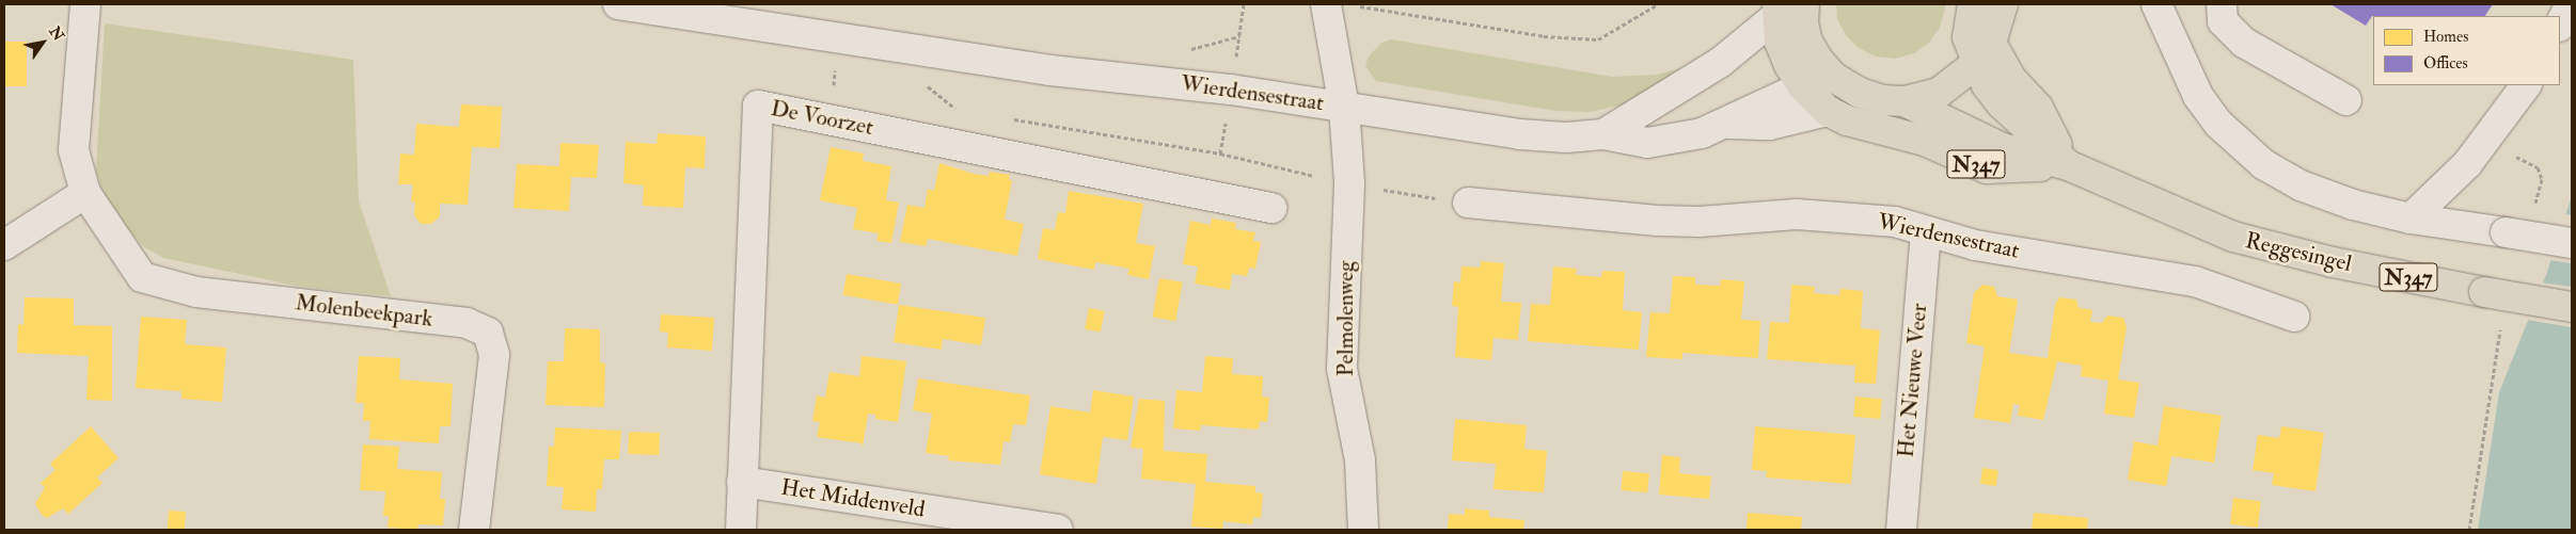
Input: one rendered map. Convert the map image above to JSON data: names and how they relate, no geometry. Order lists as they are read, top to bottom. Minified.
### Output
{"streets":{"main road":["N347","Reggesingel"],"street":["Wierdensestraat","De Voorzet","Molenbeekpark","Pelmolenweg","Het Nieuwe Veer","Het Middenveld"]},"crossings":[["Wierdensestraat","N347"],["Wierdensestraat","Reggesingel"],["Wierdensestraat","Pelmolenweg"],["Wierdensestraat","Het Nieuwe Veer"],["De Voorzet","Het Middenveld"],["N347","Reggesingel"]],"legend":["Homes","Offices"],"north":"top right"}
